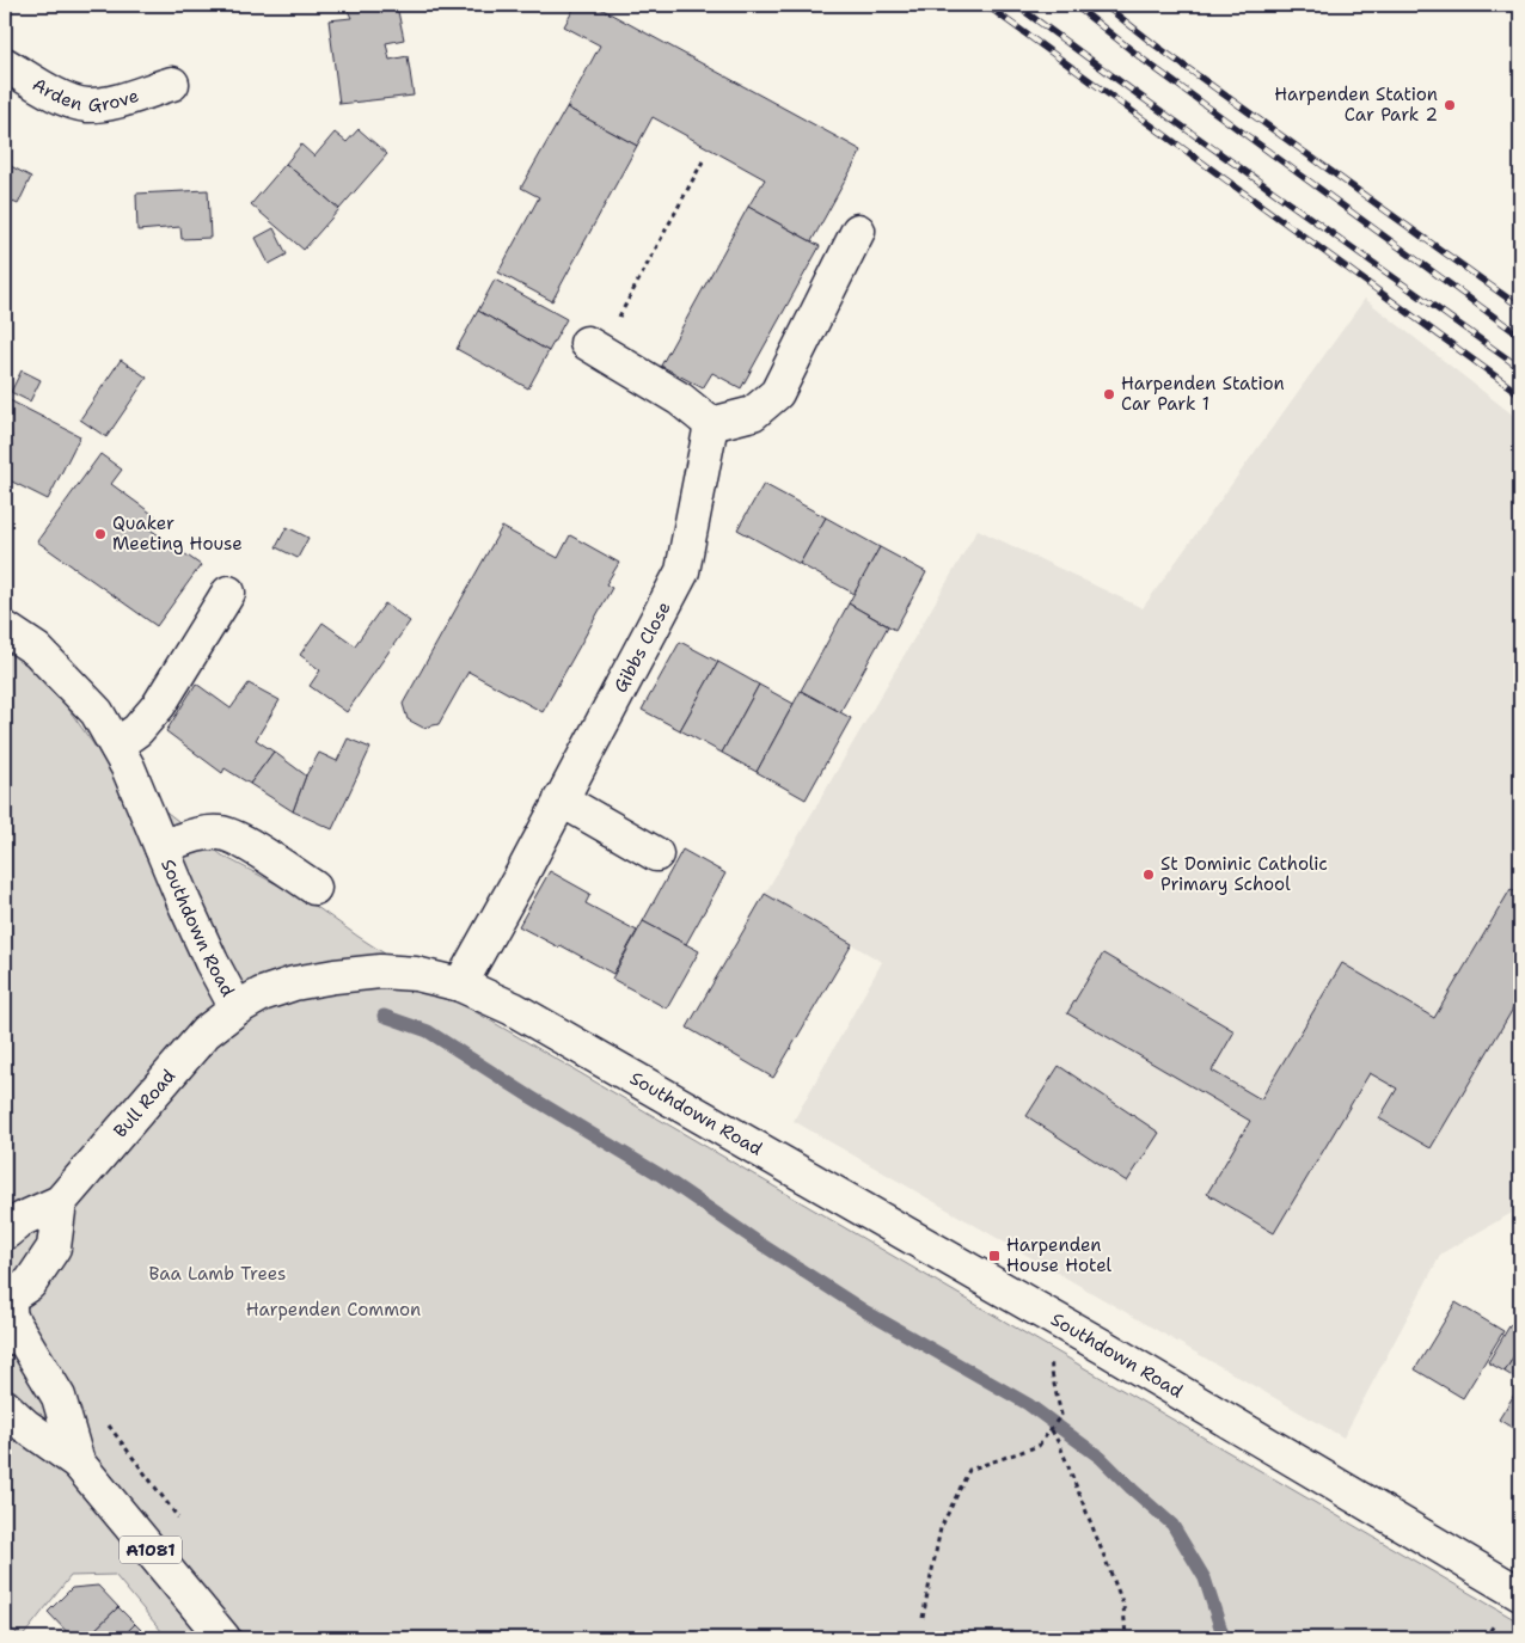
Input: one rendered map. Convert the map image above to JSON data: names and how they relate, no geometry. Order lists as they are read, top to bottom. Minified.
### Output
{"streets":{"street":["Arden Grove","Gibbs Close","Southdown Road","Bull Road","A1081"]},"crossings":[["Gibbs Close","Southdown Road"],["Southdown Road","Bull Road"]],"parks":["Baa Lamb Trees","Harpenden Common"],"places":{"other":["Harpenden Station Car Park 2","Harpenden Station Car Park 1","Quaker Meeting House","St Dominic Catholic Primary School"],"transit":["Harpenden House Hotel"]}}
